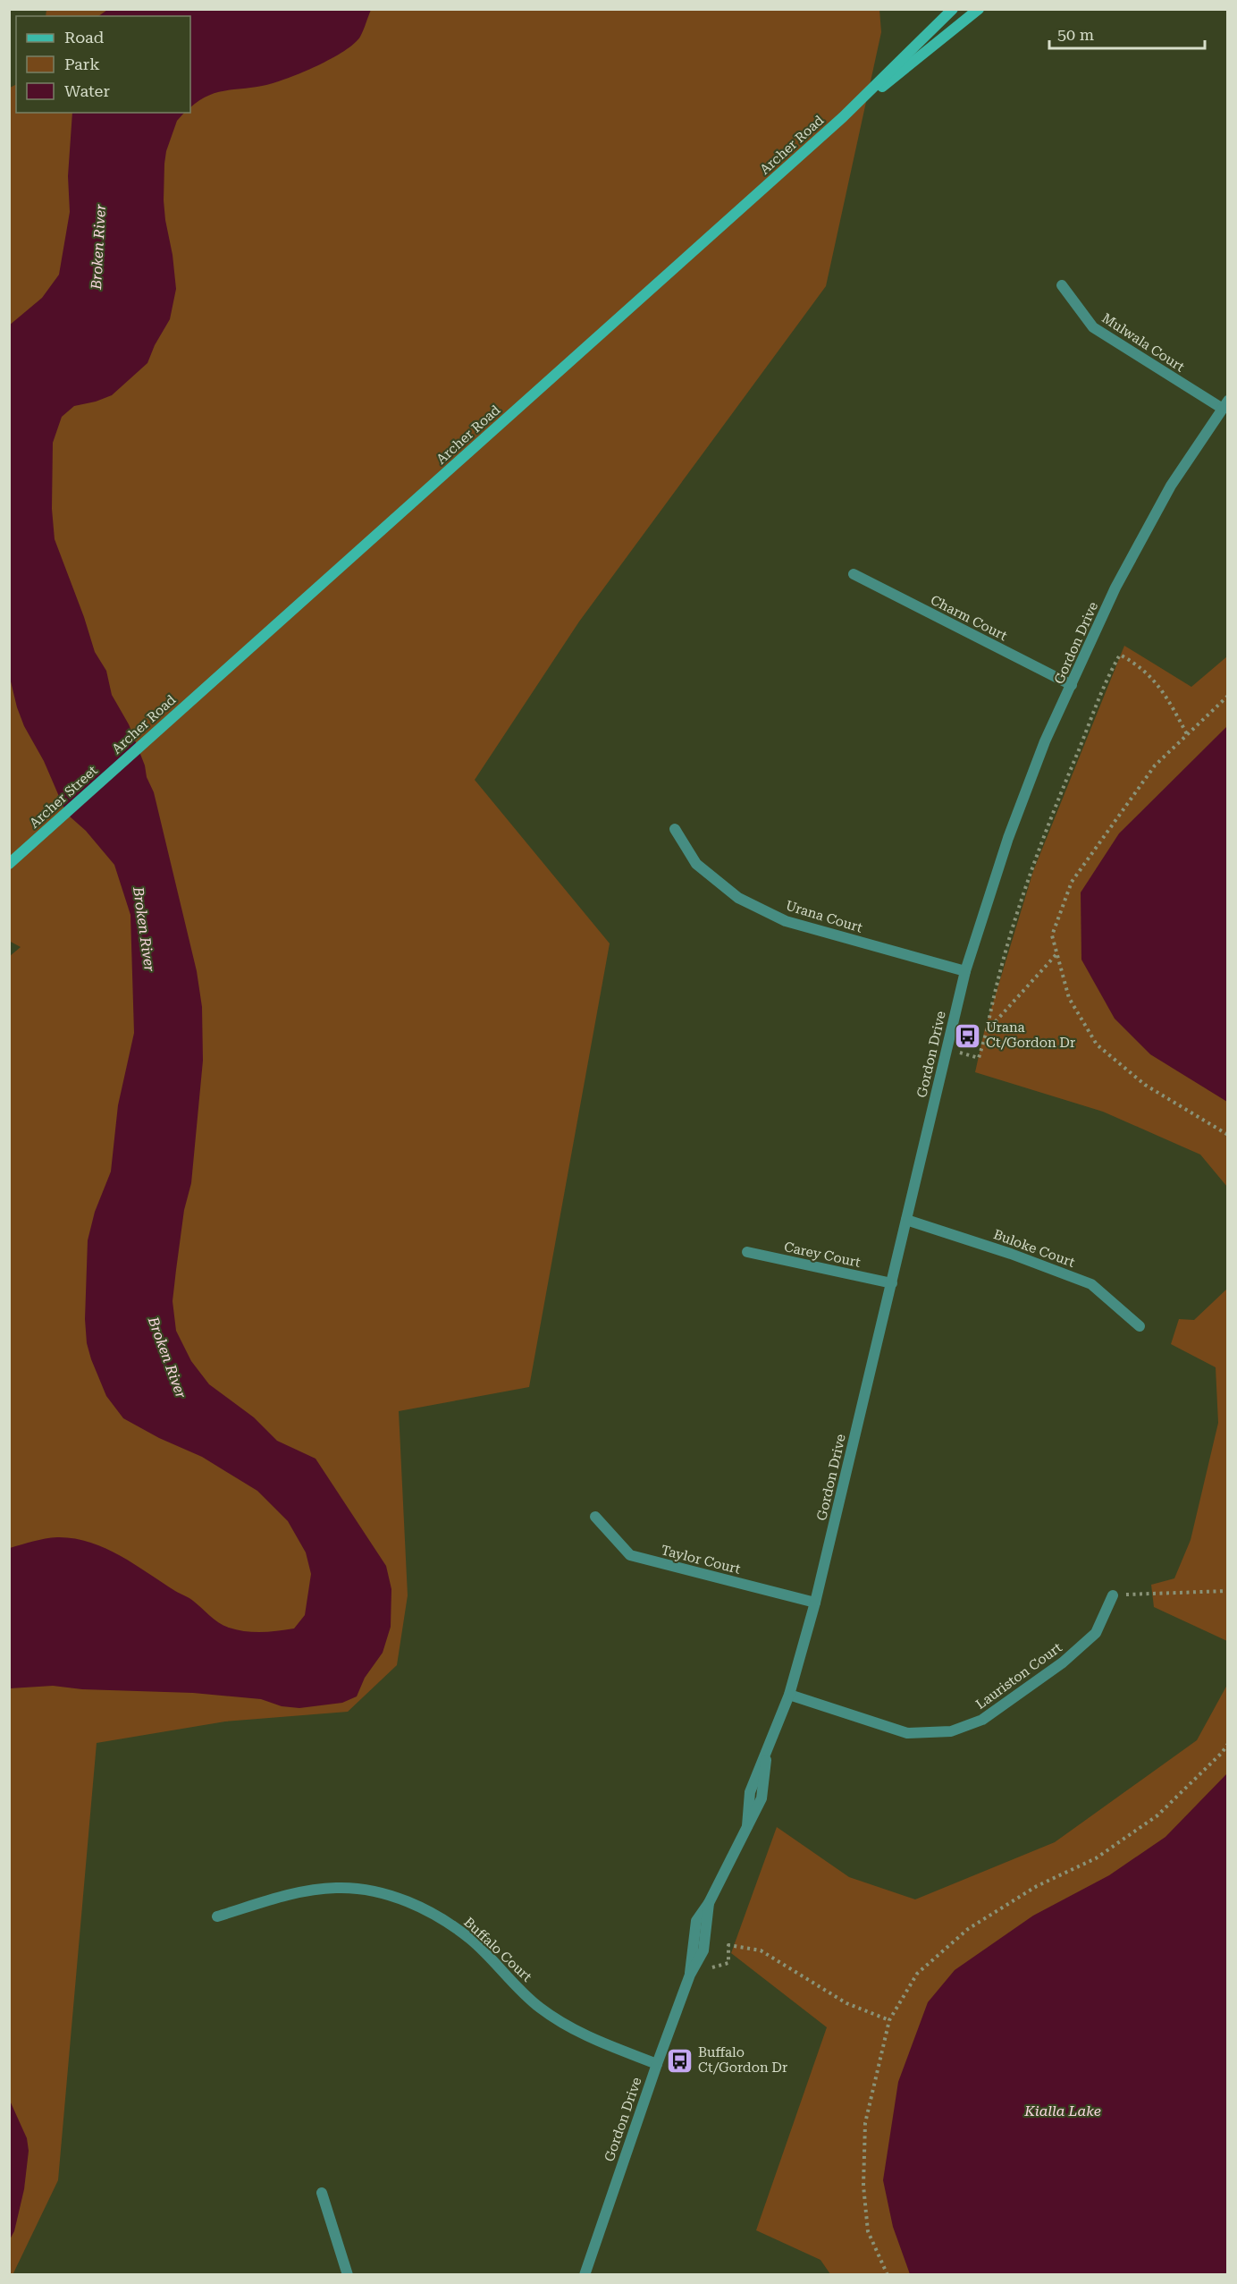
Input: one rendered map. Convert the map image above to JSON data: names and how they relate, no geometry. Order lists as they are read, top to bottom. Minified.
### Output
{"streets":{"main road":["Archer Road","Archer Street"],"street":["Mulwala Court","Charm Court","Gordon Drive","Urana Court","Buloke Court","Carey Court","Taylor Court","Lauriston Court","Buffalo Court"]},"crossings":[["Archer Road","Archer Street"],["Mulwala Court","Gordon Drive"],["Charm Court","Gordon Drive"],["Gordon Drive","Urana Court"],["Gordon Drive","Buloke Court"],["Gordon Drive","Carey Court"],["Gordon Drive","Taylor Court"],["Gordon Drive","Lauriston Court"],["Gordon Drive","Buffalo Court"]],"water":["Broken River","Kialla Lake"],"places":{"bus stop":["Urana Ct/Gordon Dr","Buffalo Ct/Gordon Dr"]},"legend":["Road","Park","Water"],"scale_bar":"50 m"}
